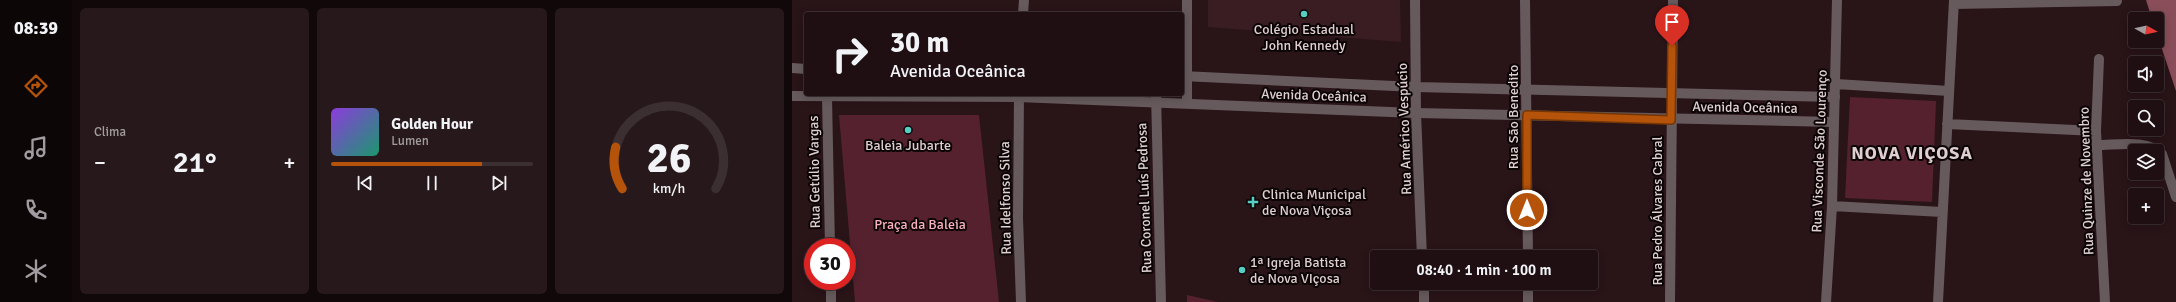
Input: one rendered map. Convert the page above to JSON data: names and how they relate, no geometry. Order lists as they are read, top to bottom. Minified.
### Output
{"streets":{"street":["Avenida Oceânica","Rua São Benedito","Rua Américo Vespúcio","Rua Visconde São Lourenço","Rua Getúlio Vargas","Rua Quinze de Novembro","Rua Idelfonso Silva","Rua Coronel Luís Pedrosa","Rua Pedro Álvares Cabral"]},"crossings":[["Avenida Oceânica","Rua São Benedito"],["Avenida Oceânica","Rua Américo Vespúcio"],["Avenida Oceânica","Rua Visconde São Lourenço"],["Avenida Oceânica","Rua Getúlio Vargas"],["Avenida Oceânica","Rua Idelfonso Silva"],["Avenida Oceânica","Rua Coronel Luís Pedrosa"],["Avenida Oceânica","Rua Pedro Álvares Cabral"]],"districts":["NOVA VIÇOSA"],"parks":["Praça da Baleia"],"places":{"other":["Colégio Estadual John Kennedy","Baleia Jubarte","1ª Igreja Batista de Nova VIçosa"],"health":["Clinica Municipal de Nova Viçosa"]},"north":"right","page":{"tabs":"08:39","tile":"Clima","map_buttons":"+","turn":["30 m","Avenida Oceânica"],"song":["Golden Hour","Lumen"],"heat":["−","21°","+"],"limit":"30","trip":"08:40 · 1 min · 100 m","gauge":["26","km/h"]}}
